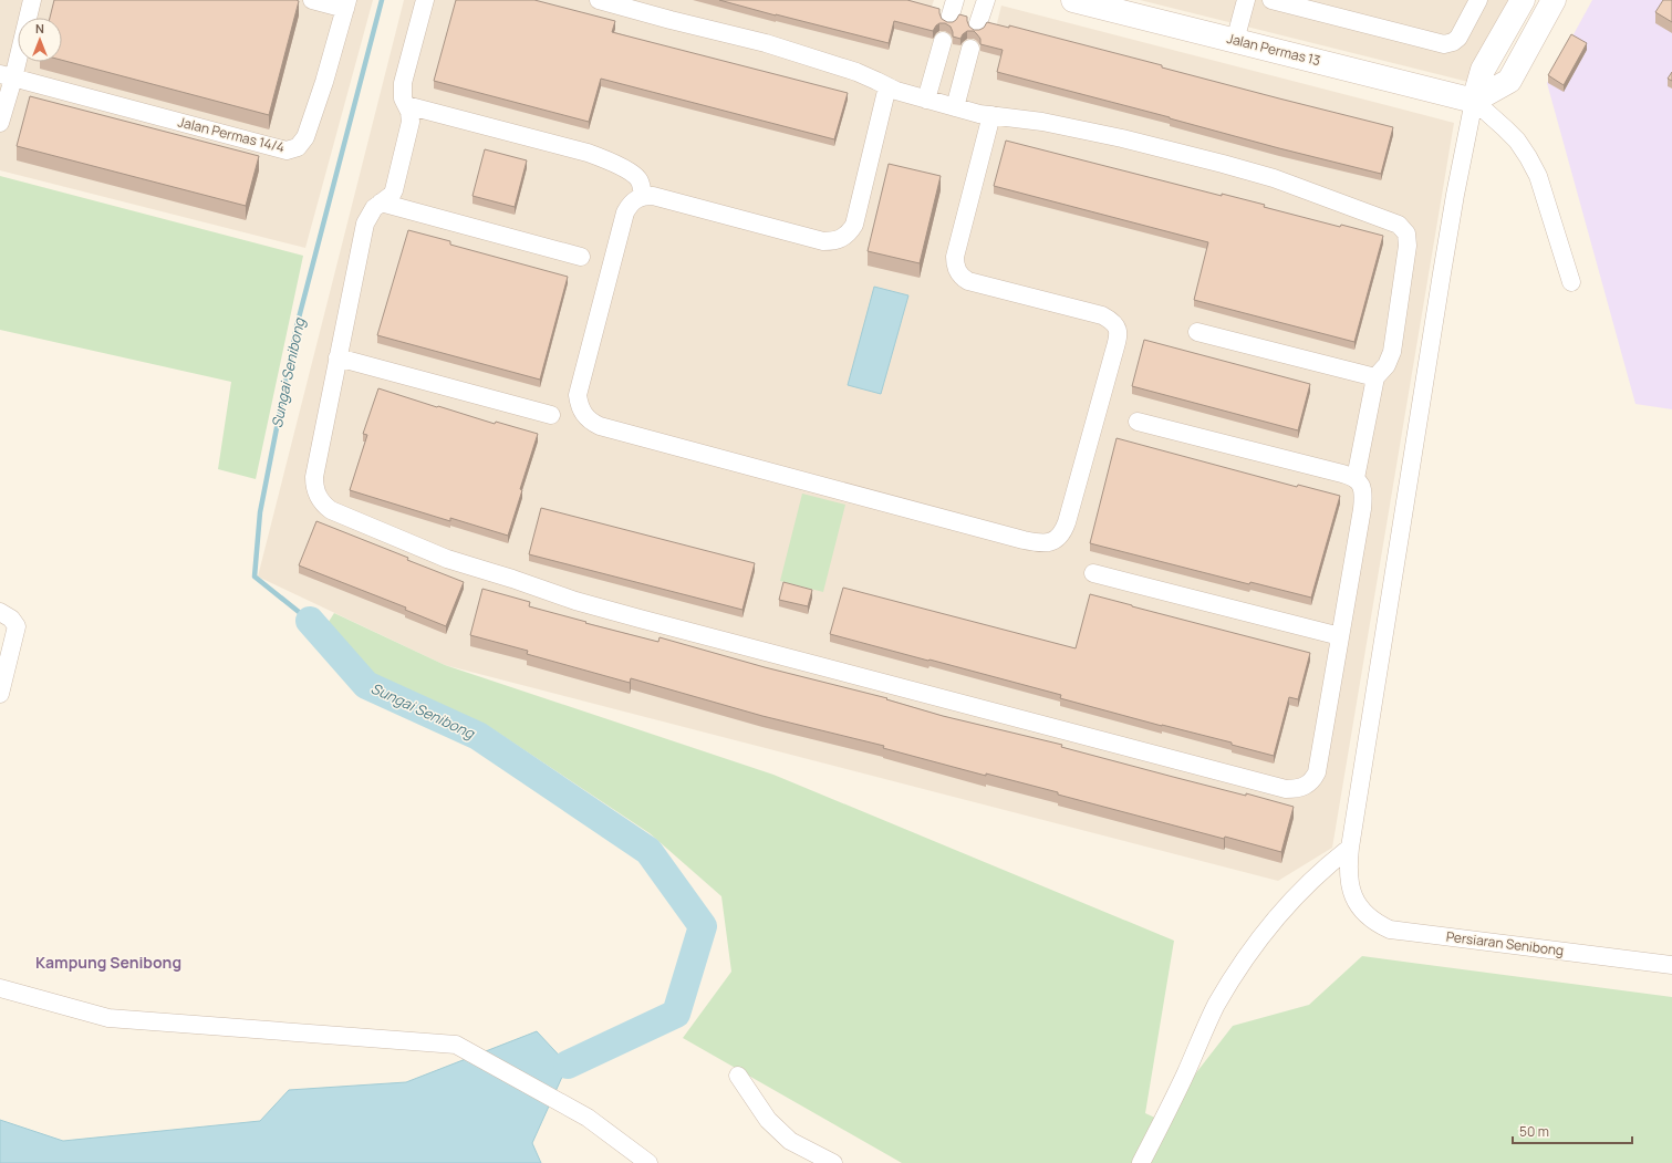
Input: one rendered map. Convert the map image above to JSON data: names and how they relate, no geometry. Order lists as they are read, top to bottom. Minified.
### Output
{"streets":{"main road":["Jalan Permas 13"],"street":["Jalan Permas 14/4","Persiaran Senibong"]},"districts":["Kampung Senibong"],"water":["Sungai Senibong"],"scale_bar":"50 m","north":"top"}
